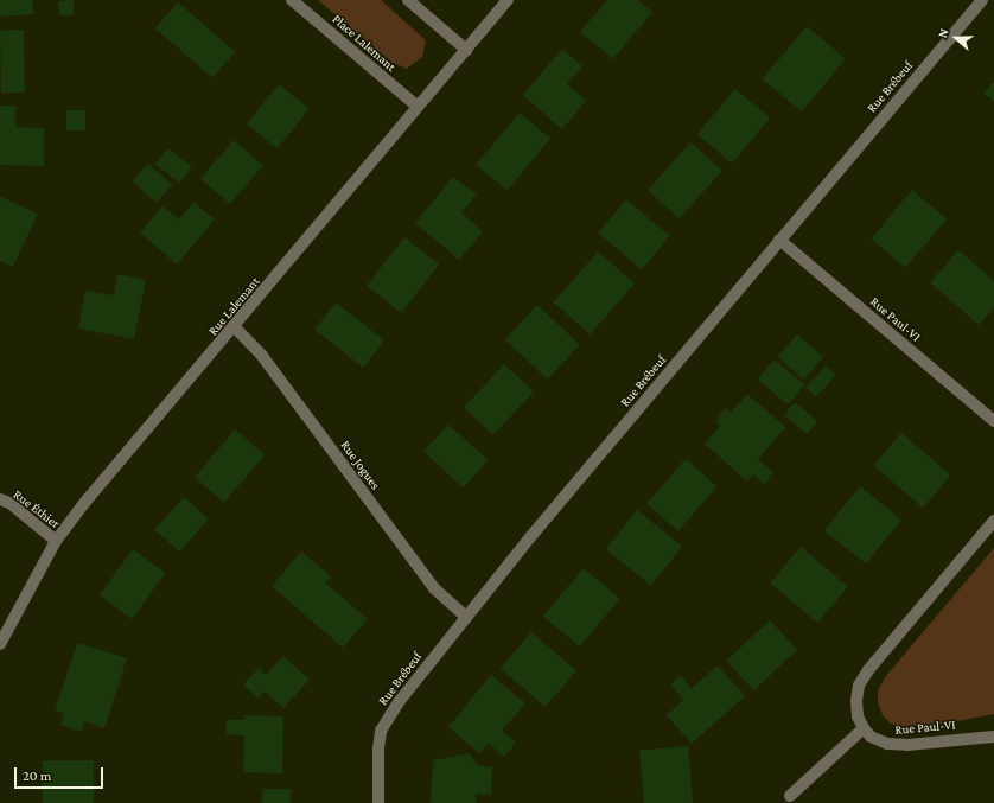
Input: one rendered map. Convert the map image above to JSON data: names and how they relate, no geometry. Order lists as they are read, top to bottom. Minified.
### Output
{"streets":{"street":["Place Lalemant","Rue Brébeuf","Rue Lalemant","Rue Paul-VI","Rue Jogues","Rue Éthier"]},"crossings":[["Place Lalemant","Rue Lalemant"],["Rue Brébeuf","Rue Paul-VI"],["Rue Brébeuf","Rue Jogues"],["Rue Lalemant","Rue Jogues"],["Rue Lalemant","Rue Éthier"]],"scale_bar":"20 m","north":"left"}
